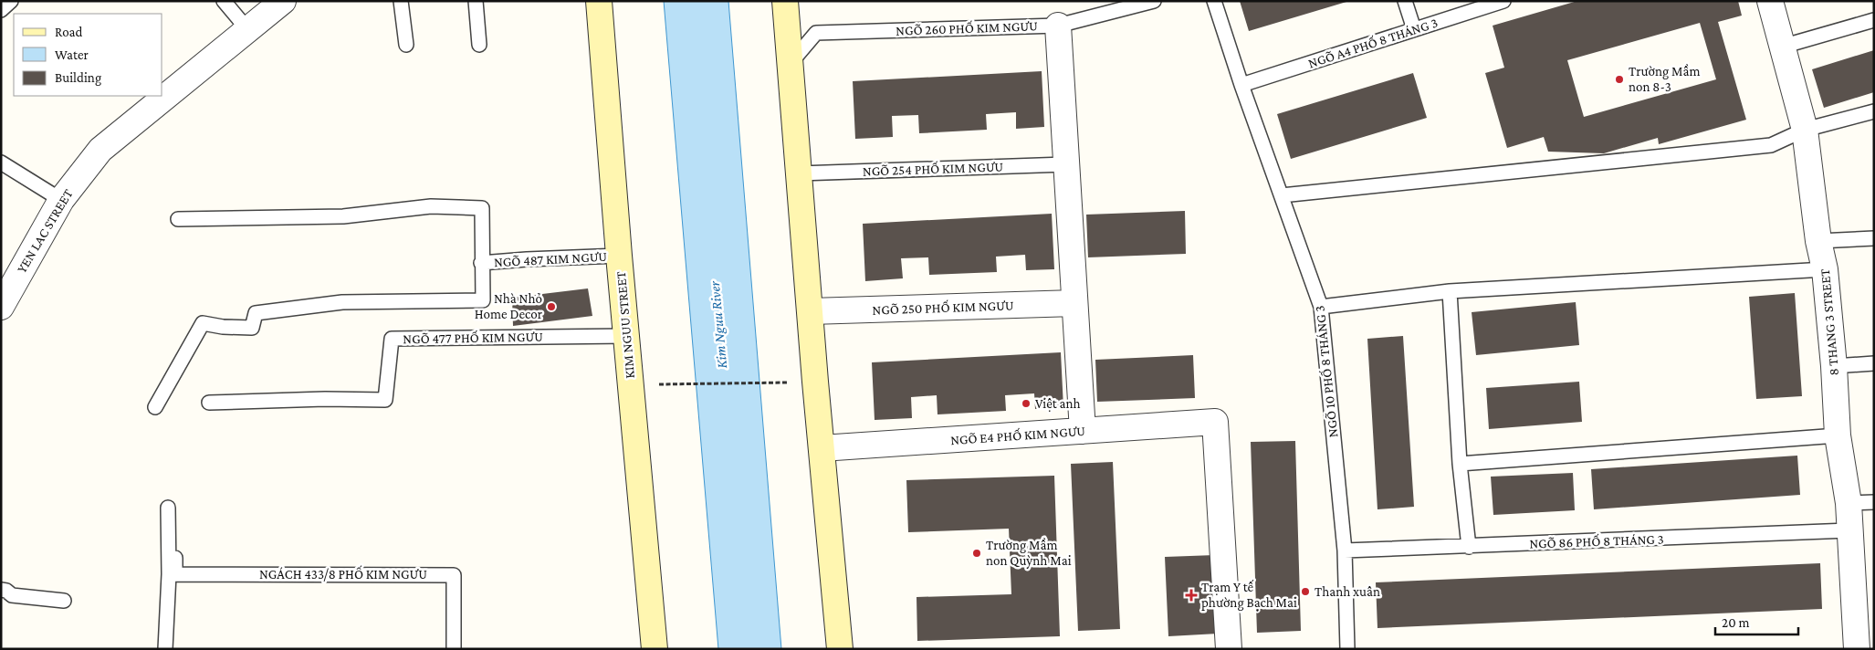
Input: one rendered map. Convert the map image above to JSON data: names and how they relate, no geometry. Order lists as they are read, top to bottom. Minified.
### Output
{"streets":{"main road":["KIM NGUU STREET"],"street":["YEN LAC STREET","NGÕ 250 PHỐ KIM NGƯU","8 THANG 3 STREET","NGÕ E4 PHỐ KIM NGƯU"],"lane":["NGÕ 260 PHỐ KIM NGƯU","NGÕ A4 PHỐ 8 THÁNG 3","NGÕ 254 PHỐ KIM NGƯU","NGÕ 487 KIM NGƯU","NGÕ 477 PHỐ KIM NGƯU","NGÕ 10 PHỐ 8 THÁNG 3","NGÕ 86 PHỐ 8 THÁNG 3","NGÁCH 433/8 PHỐ KIM NGƯU"]},"crossings":[["NGÕ A4 PHỐ 8 THÁNG 3","NGÕ 10 PHỐ 8 THÁNG 3"],["NGÕ 487 KIM NGƯU","KIM NGUU STREET"],["8 THANG 3 STREET","NGÕ 86 PHỐ 8 THÁNG 3"],["KIM NGUU STREET","NGÕ 477 PHỐ KIM NGƯU"],["NGÕ 10 PHỐ 8 THÁNG 3","NGÕ 86 PHỐ 8 THÁNG 3"]],"water":["Kim Nguu River"],"places":{"other":["Trường Mầm non 8-3","Nhà Nhỏ Home Decor","Việt anh","Trường Mầm non Quỳnh Mai","Thanh xuân"],"health":["Trạm Y tế phường Bạch Mai"]},"legend":["Road","Water","Building"],"scale_bar":"20 m"}
